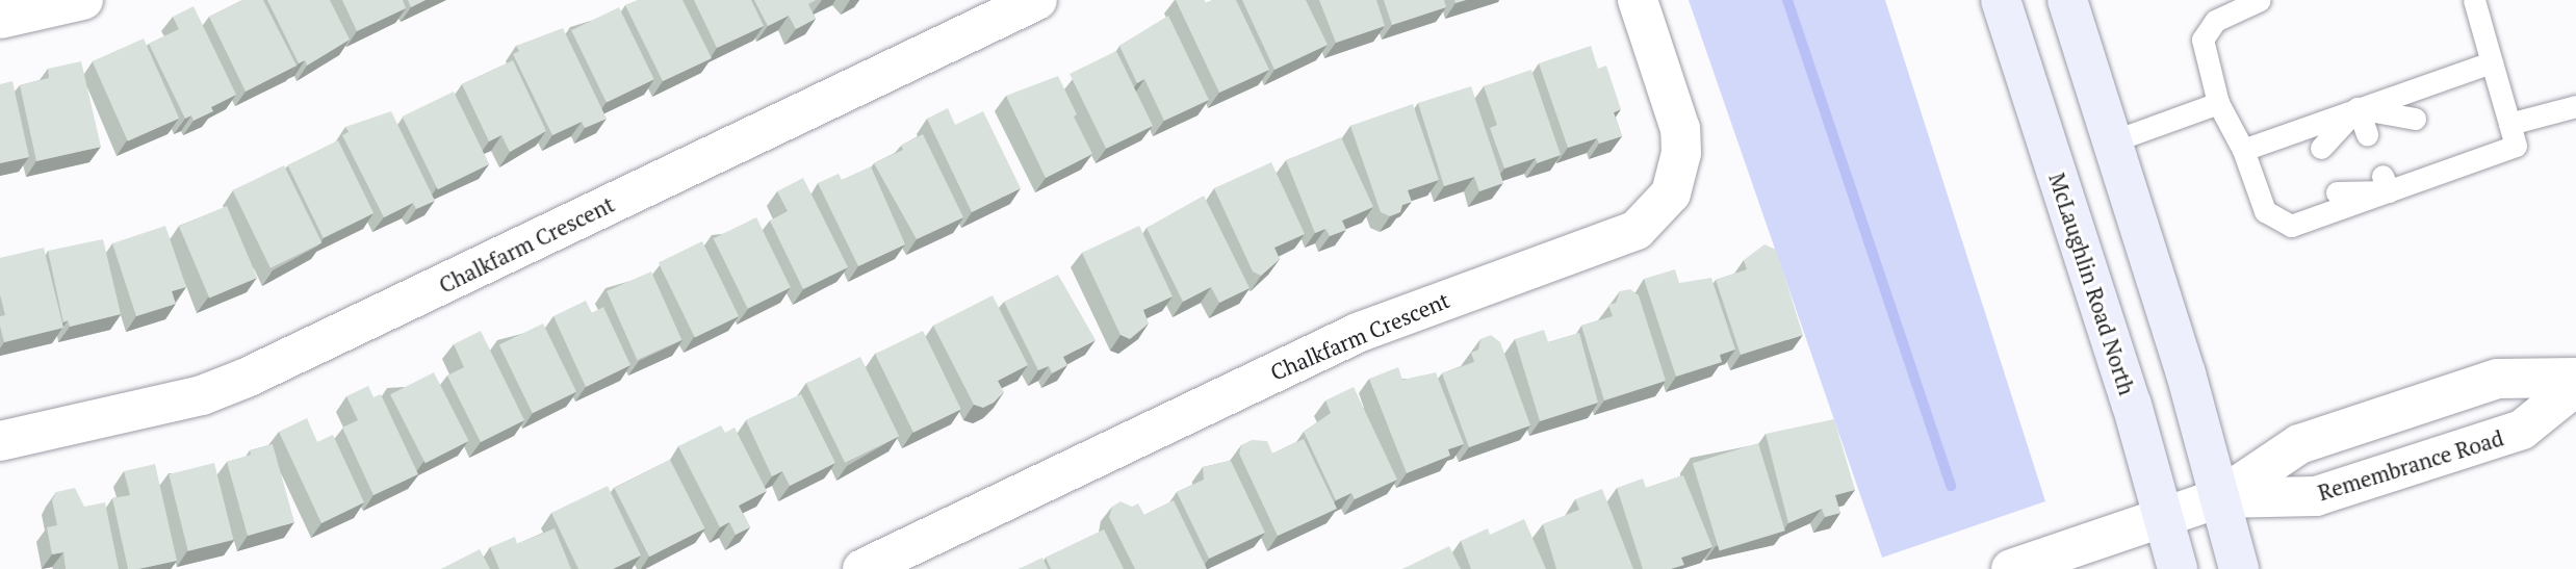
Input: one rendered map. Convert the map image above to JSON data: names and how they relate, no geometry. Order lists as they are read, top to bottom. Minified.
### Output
{"streets":{"main road":["McLaughlin Road North"],"street":["Chalkfarm Crescent","Remembrance Road"]}}
